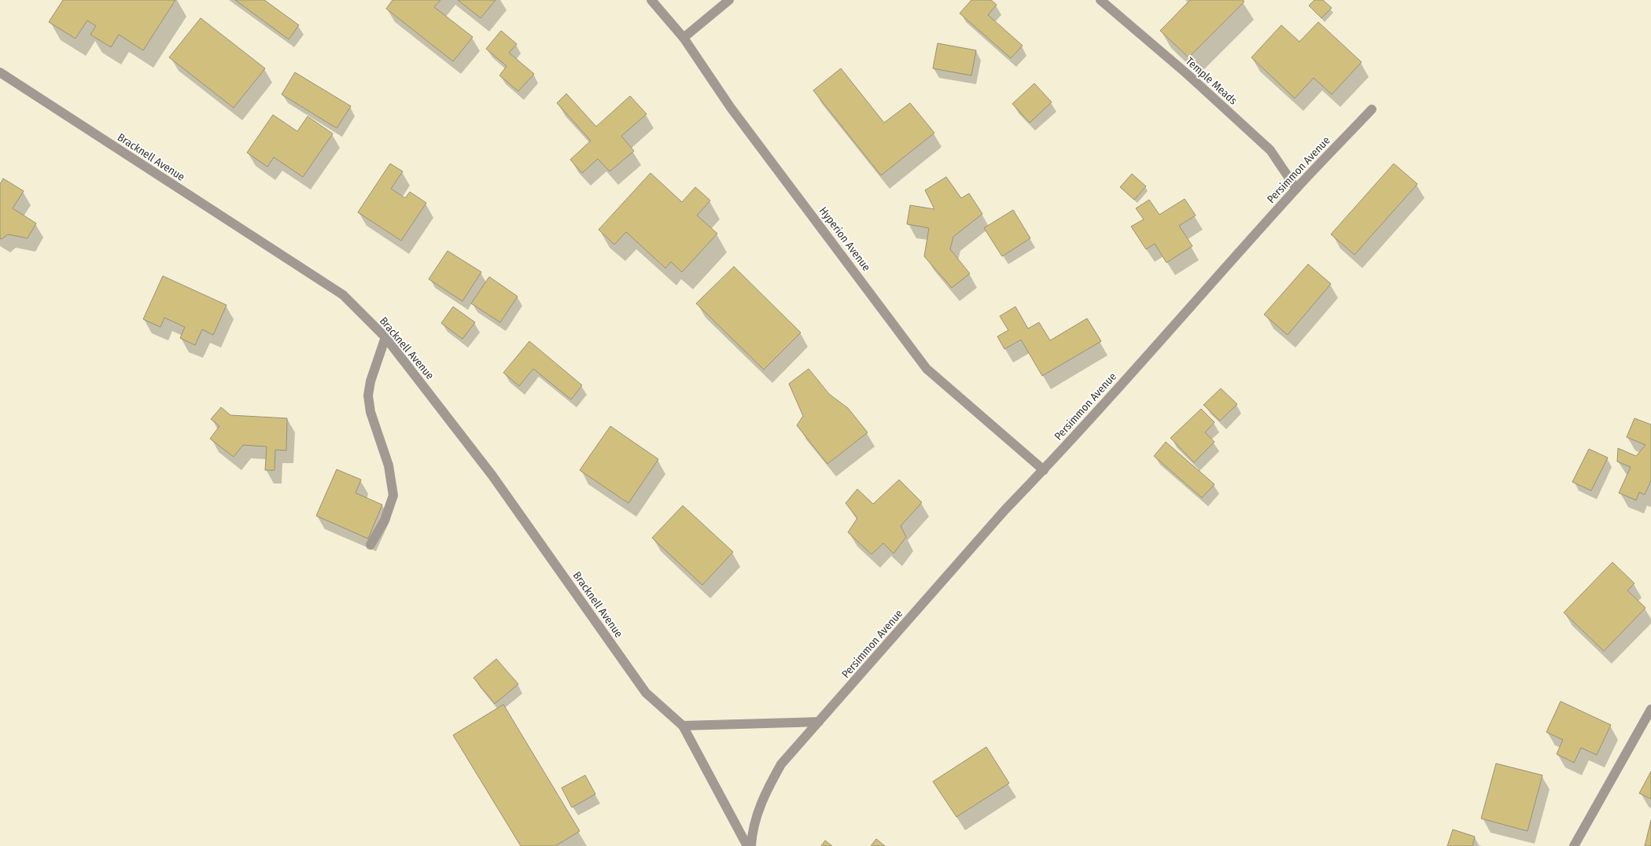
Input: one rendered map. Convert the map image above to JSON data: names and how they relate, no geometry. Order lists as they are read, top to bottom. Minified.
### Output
{"streets":{"street":["Temple Meads","Bracknell Avenue","Persimmon Avenue","Hyperion Avenue"]},"crossings":[["Temple Meads","Persimmon Avenue"],["Persimmon Avenue","Hyperion Avenue"]]}
